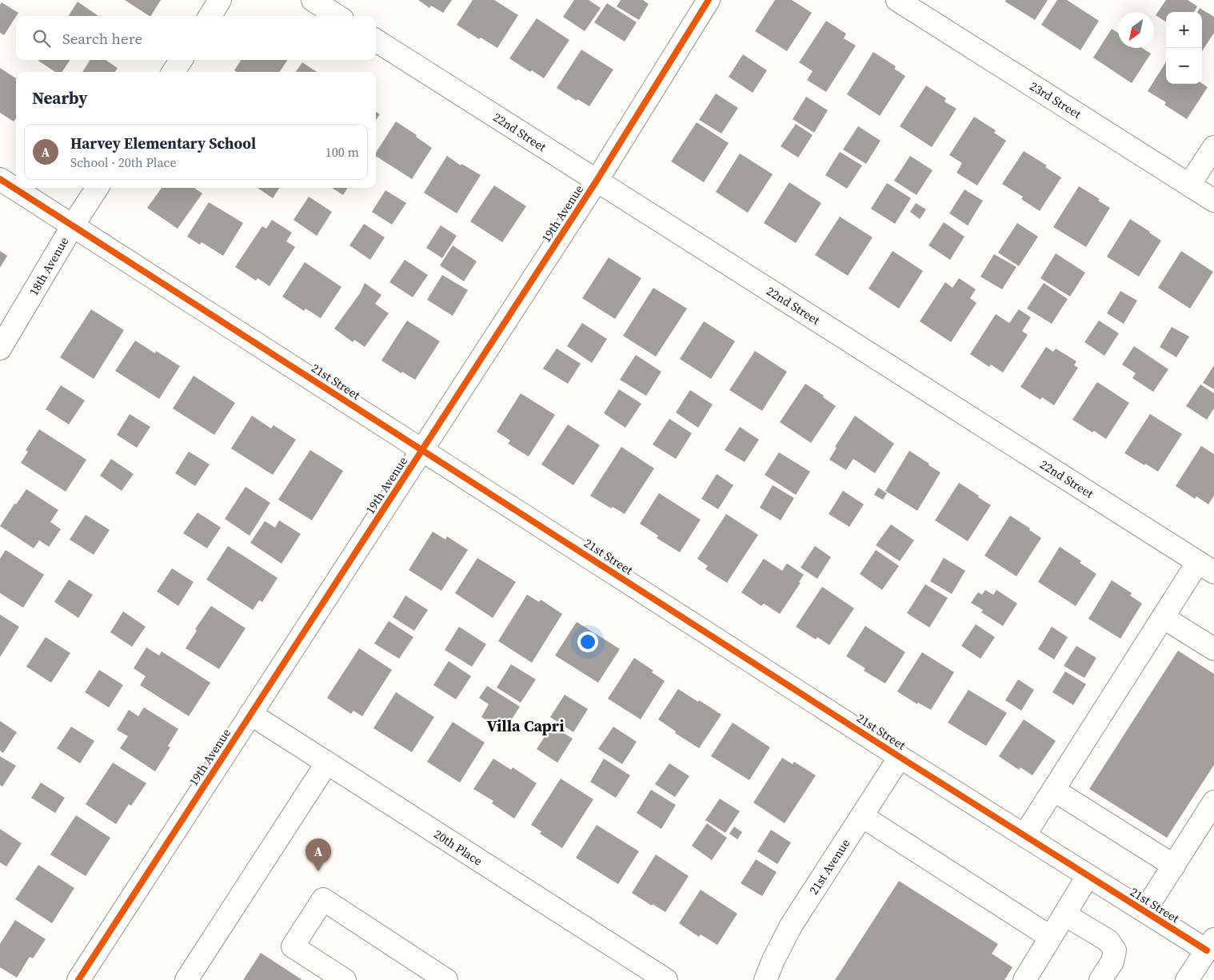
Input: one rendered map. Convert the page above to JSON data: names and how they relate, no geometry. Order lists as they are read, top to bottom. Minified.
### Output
{"streets":{"street":["23rd Street","22nd Street","19th Avenue","18th Avenue","21st Street","20th Place","21st Avenue"]},"crossings":[["22nd Street","19th Avenue"],["19th Avenue","21st Street"],["19th Avenue","20th Place"],["18th Avenue","21st Street"],["21st Street","21st Avenue"]],"districts":["Villa Capri"],"north":"bottom left","page":{"map_buttons":["+","−"],"search":"Search here","heading":"Nearby","list":[{"mark":"A","name":"Harvey Elementary School","note":"School · 20th Place","value":"100 m"}],"pins":"A"}}
